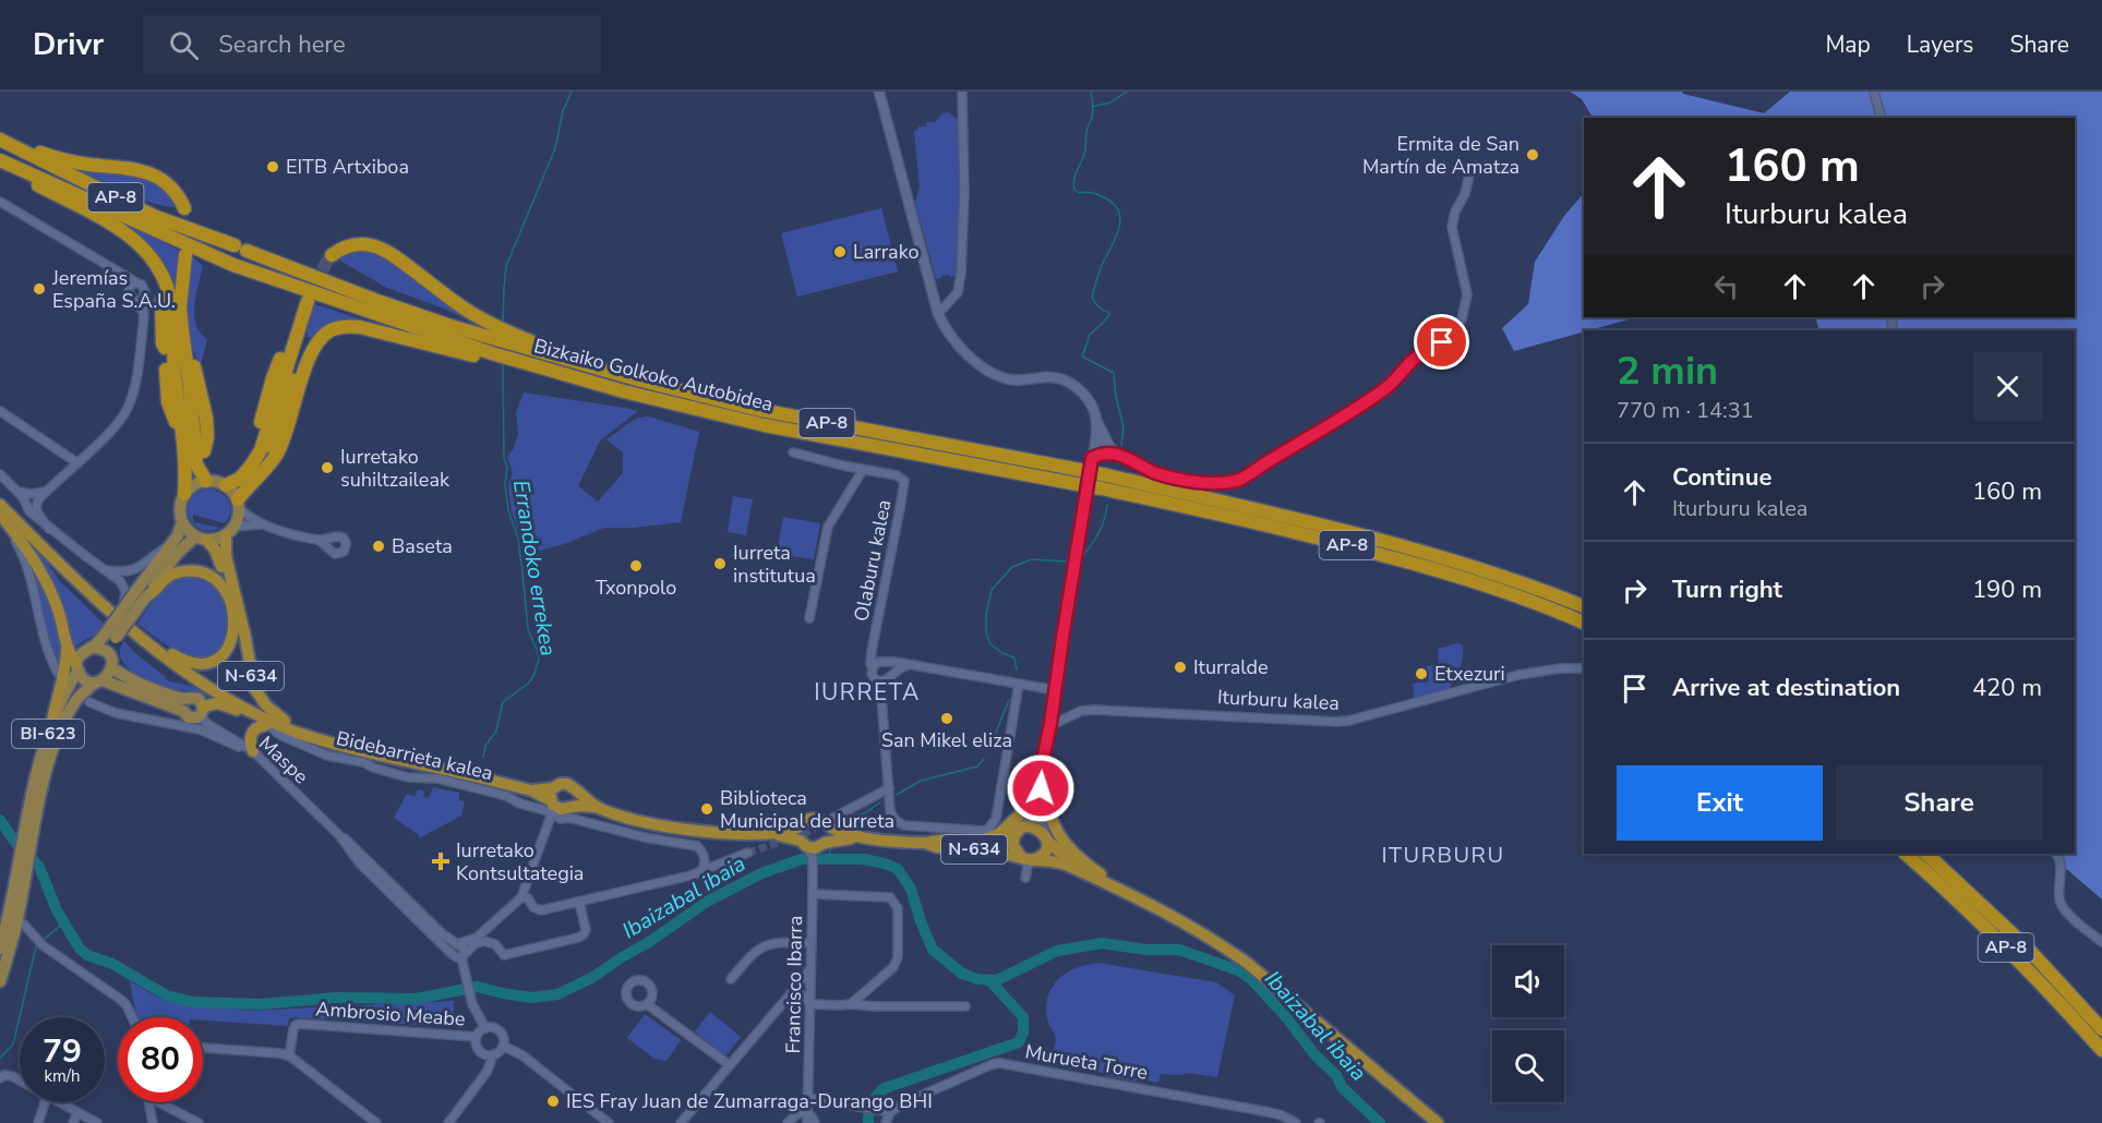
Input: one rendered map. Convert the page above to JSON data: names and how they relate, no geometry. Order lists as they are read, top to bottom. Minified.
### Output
{"streets":{"highway":["AP-8","Bizkaiko Golkoko Autobidea","N-634","Bidebarrieta kalea"],"main road":["BI-623"],"street":["Olaburu kalea","Iturburu kalea","Maspe","Francisco Ibarra","Ambrosio Meabe","Murueta Torre"]},"crossings":[["N-634","Bidebarrieta kalea"],["N-634","Francisco Ibarra"],["Maspe","Ambrosio Meabe"]],"districts":["IURRETA","ITURBURU"],"water":["Errandoko errekea","Ibaizabal ibaia"],"places":{"other":["Ermita de San Martín de Amatza","EITB Artxiboa","Larrako","Jeremías España S.A.U.","Iurretako suhiltzaileak","Baseta","Iurreta institutua","Txonpolo","Iturralde","Etxezuri","San Mikel eliza","Biblioteca Municipal de Iurreta","IES Fray Juan de Zumarraga-Durango BHI"],"health":["Iurretako Kontsultategia"]},"page":{"header":"Drivr","search":"Search here","nav":["Map","Layers","Share"],"turn":["160 m","Iturburu kalea"],"heading":["2 min","770 m · 14:31"],"list":[{"name":"Continue","note":"Iturburu kalea","value":"160 m"},{"name":"Turn right","value":"190 m"},{"name":"Arrive at destination","value":"420 m"}],"buttons":["Exit","Share"],"speed":"79 km/h","limit":"80"}}
